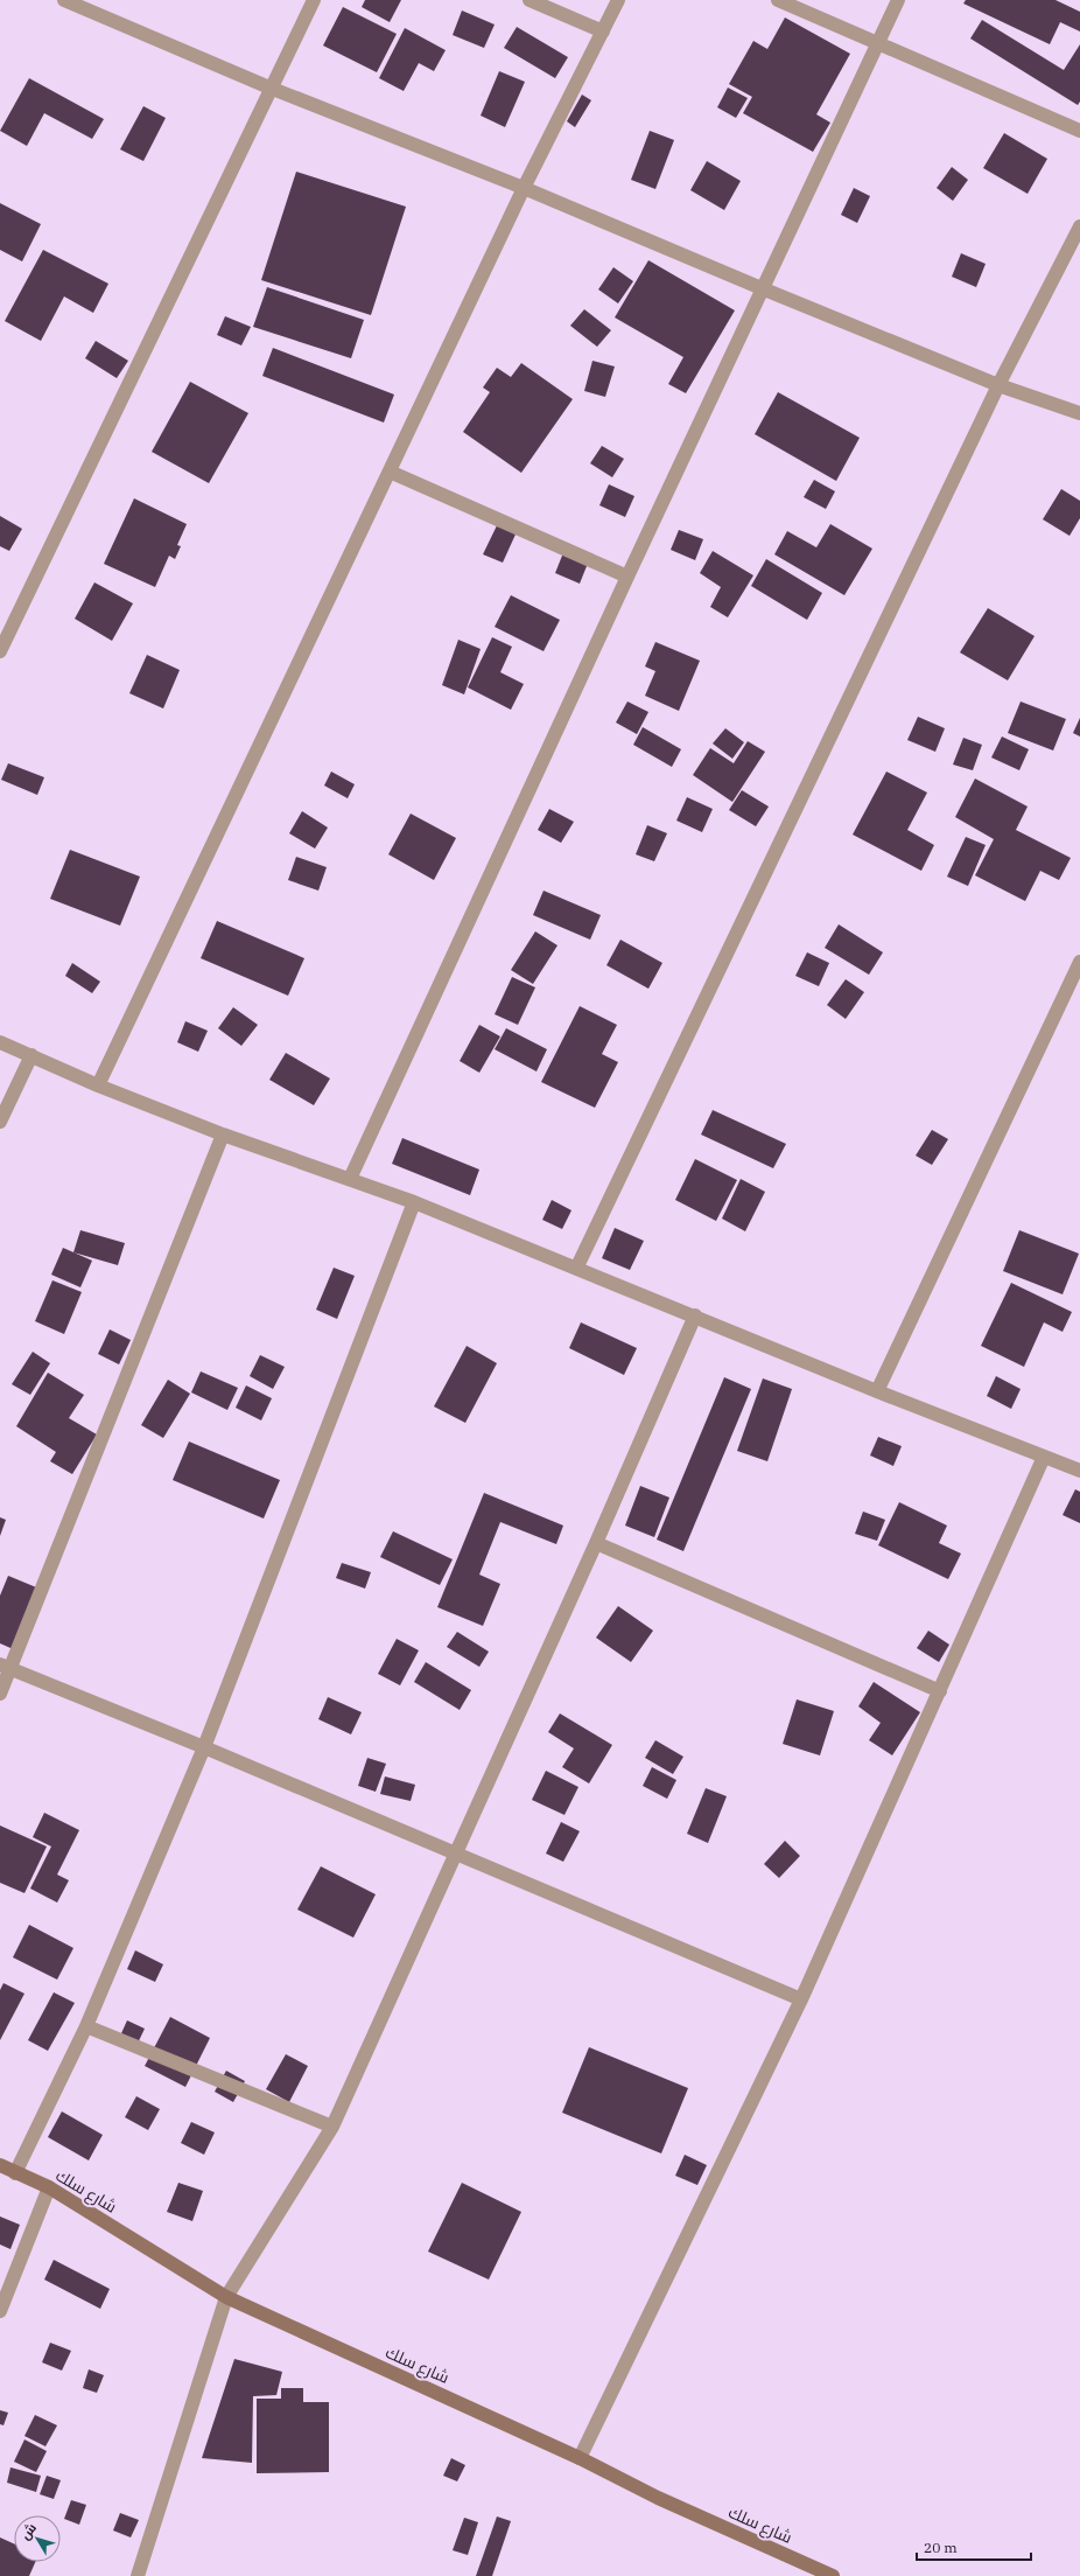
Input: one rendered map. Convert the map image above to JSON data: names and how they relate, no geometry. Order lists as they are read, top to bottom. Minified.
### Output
{"streets":{"street":["شارع سلك"]},"scale_bar":"20 m","north":"top left"}
